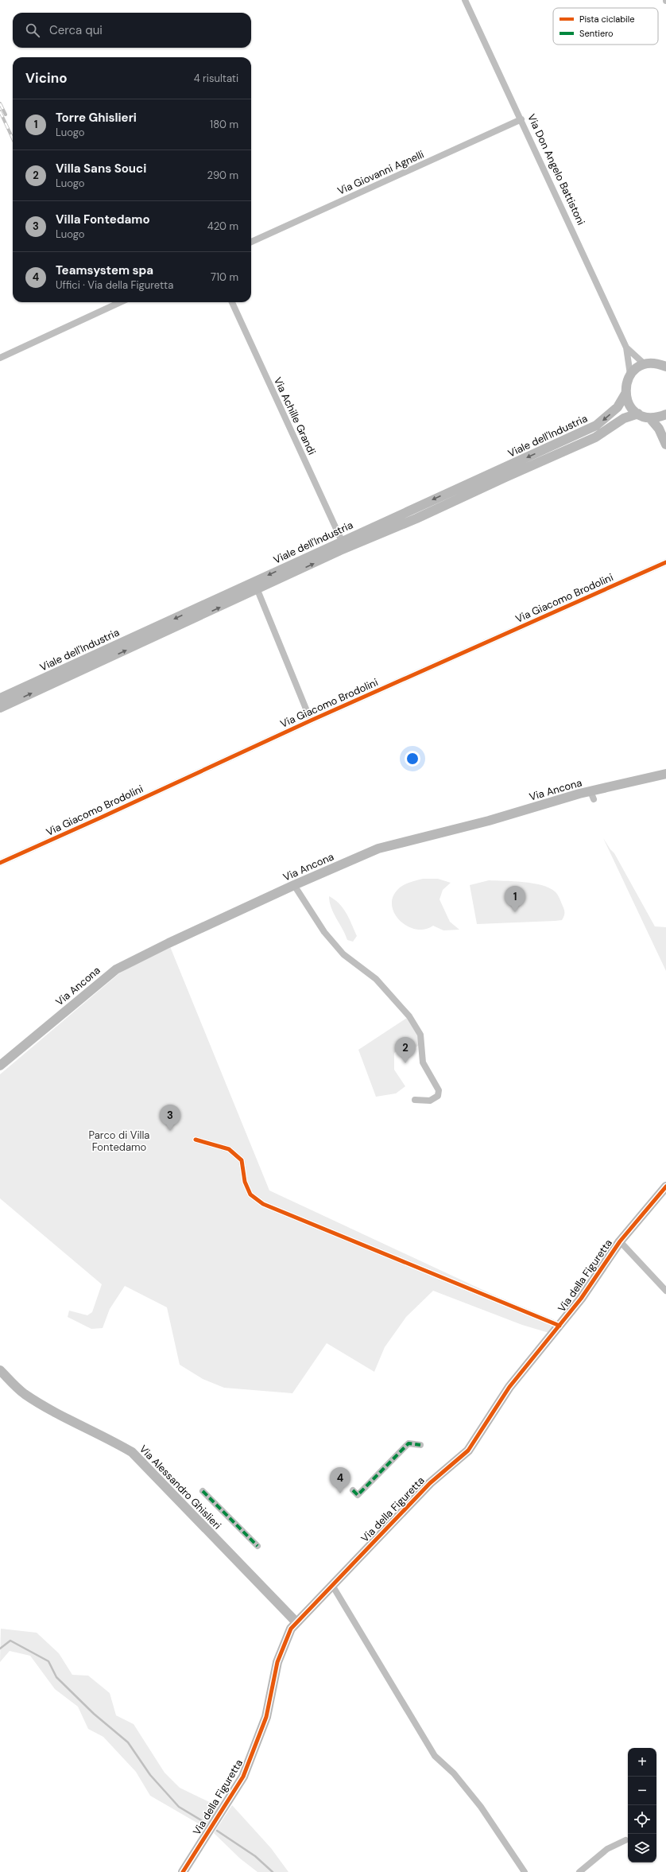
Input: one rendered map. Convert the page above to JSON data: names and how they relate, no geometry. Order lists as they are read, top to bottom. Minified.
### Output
{"streets":{"main road":["Via Don Angelo Battistoni","Viale dell'Industria","Via Ancona","Via della Figuretta","Via Alessandro Ghislieri"],"street":["Via Giovanni Agnelli","Via Achille Grandi","Via Giacomo Brodolini"]},"crossings":[["Via Don Angelo Battistoni","Via Giovanni Agnelli"],["Via Don Angelo Battistoni","Viale dell'Industria"],["Via Achille Grandi","Viale dell'Industria"],["Via della Figuretta","Via Alessandro Ghislieri"]],"parks":["Parco di Villa Fontedamo"],"legend":["Pista ciclabile","Sentiero"],"page":{"search":"Cerca qui","heading":["Vicino","4 risultati"],"list":[{"mark":"1","name":"Torre Ghislieri","note":"Luogo","value":"180 m"},{"mark":"2","name":"Villa Sans Souci","note":"Luogo","value":"290 m"},{"mark":"3","name":"Villa Fontedamo","note":"Luogo","value":"420 m"},{"mark":"4","name":"Teamsystem spa","note":"Uffici · Via della Figuretta","value":"710 m"}],"pins":["1","2","3","4"],"map_buttons":["+","−"]}}
